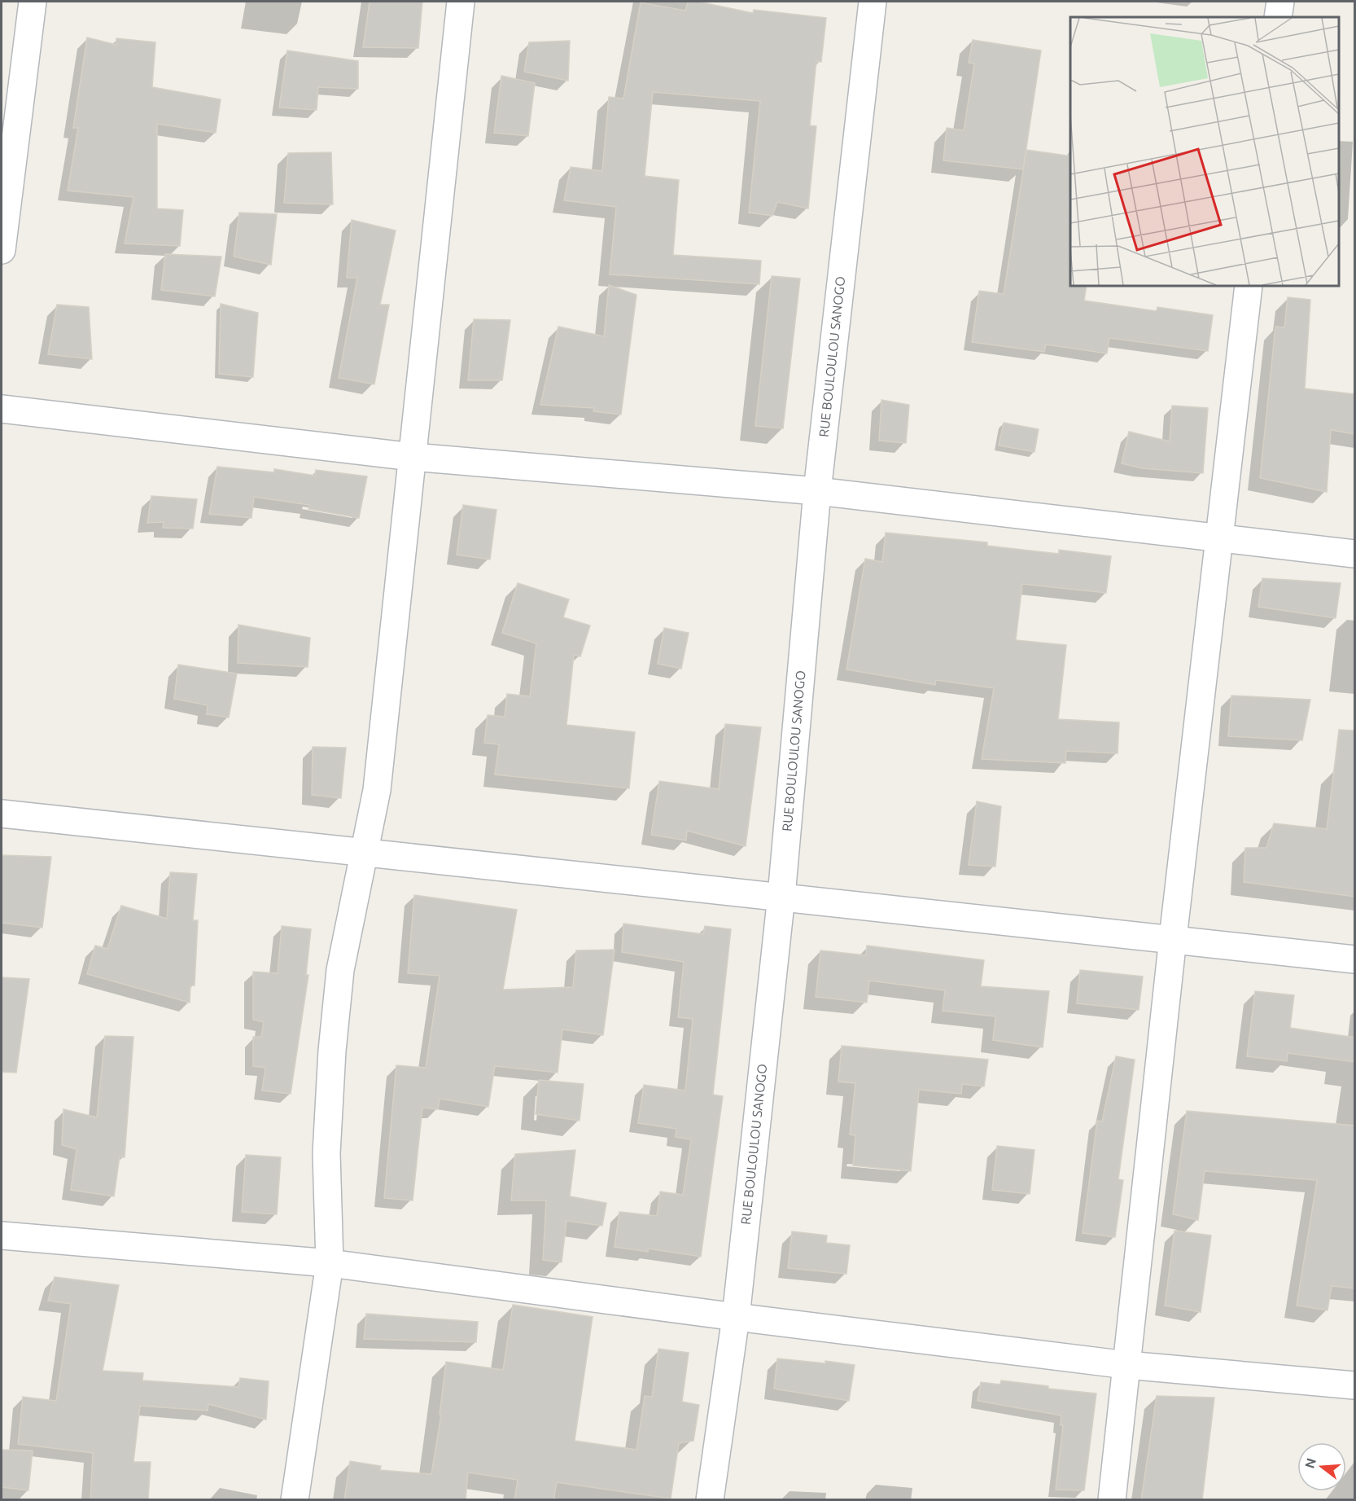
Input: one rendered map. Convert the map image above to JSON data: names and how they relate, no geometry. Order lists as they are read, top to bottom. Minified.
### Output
{"streets":{"street":["RUE BOULOULOU SANOGO"]},"north":"left"}
